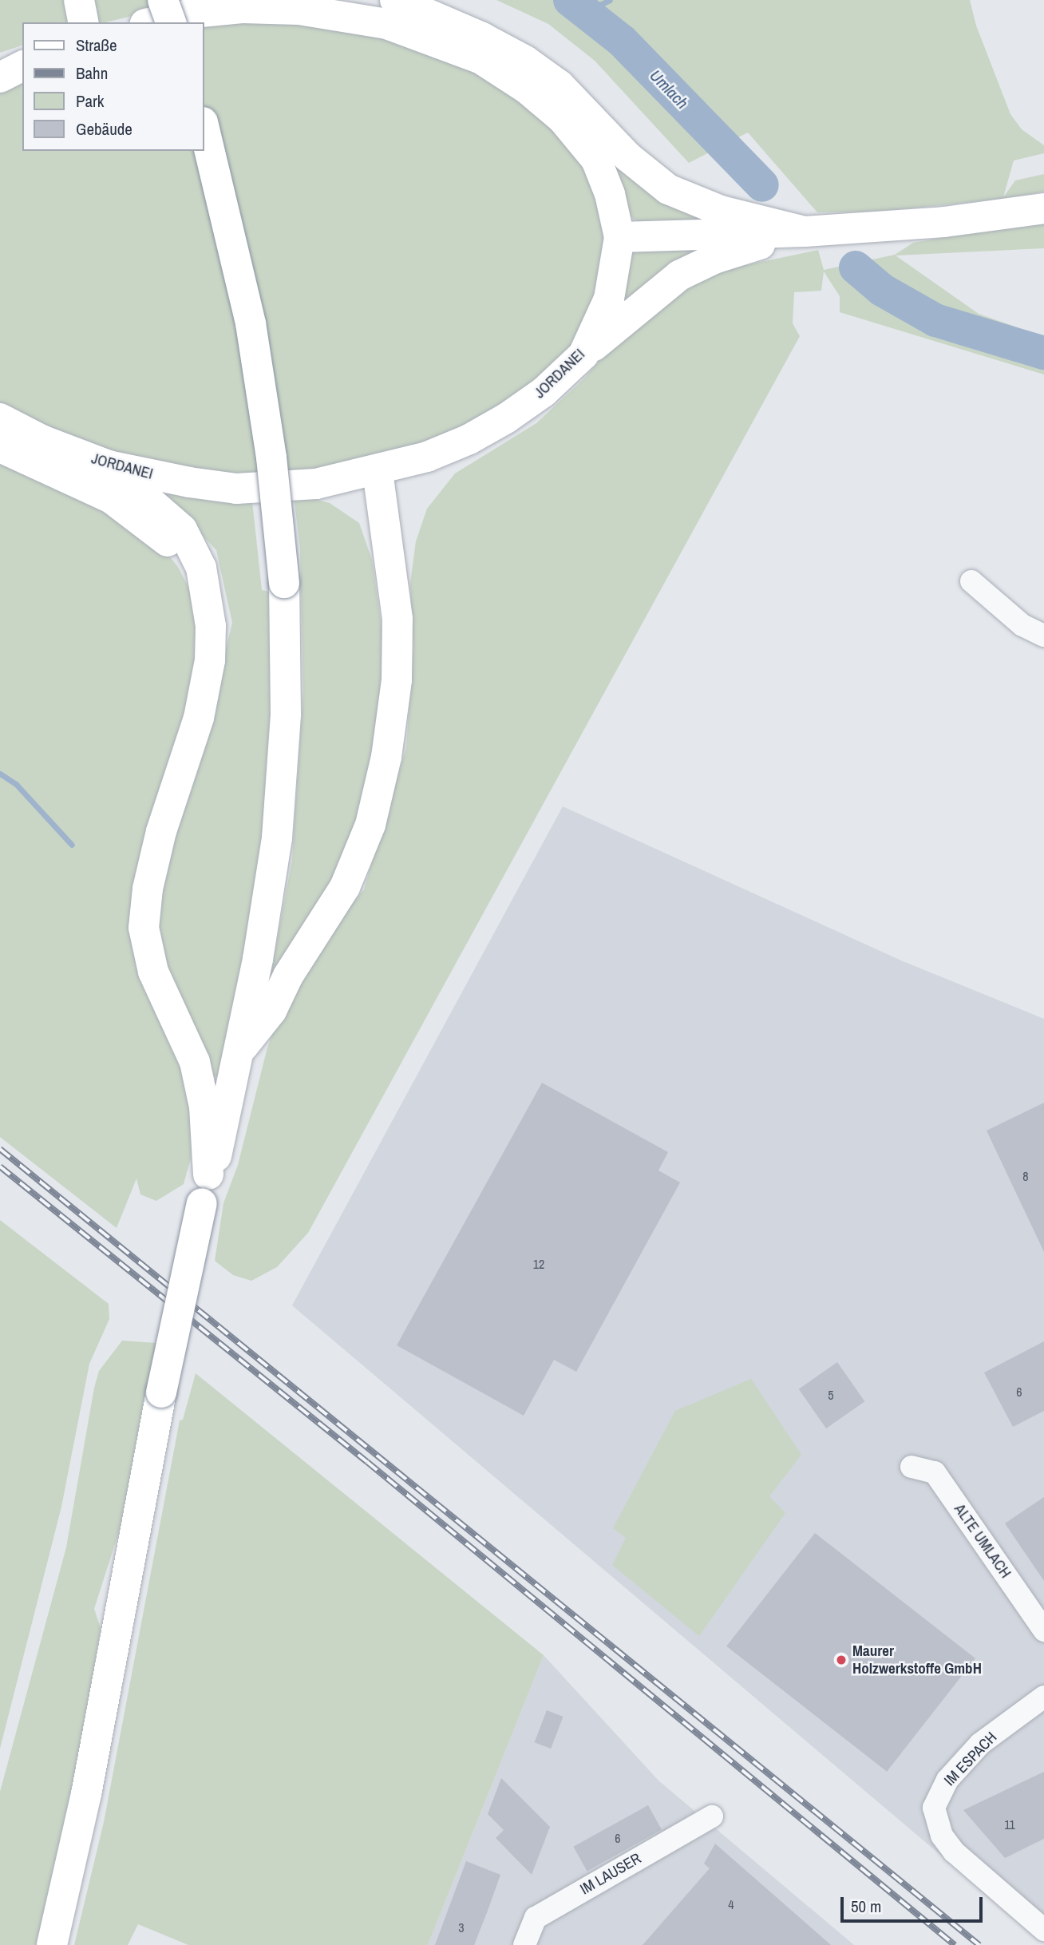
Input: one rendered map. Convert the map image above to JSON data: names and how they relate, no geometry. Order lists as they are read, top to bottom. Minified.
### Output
{"streets":{"main road":["JORDANEI"],"street":["ALTE UMLACH","IM ESPACH","IM LAUSER"]},"water":["Umlach"],"places":["Maurer Holzwerkstoffe GmbH"],"house_numbers":["8","12","6","5","11","6","4","3"],"legend":["Straße","Bahn","Park","Gebäude"],"scale_bar":"50 m"}
